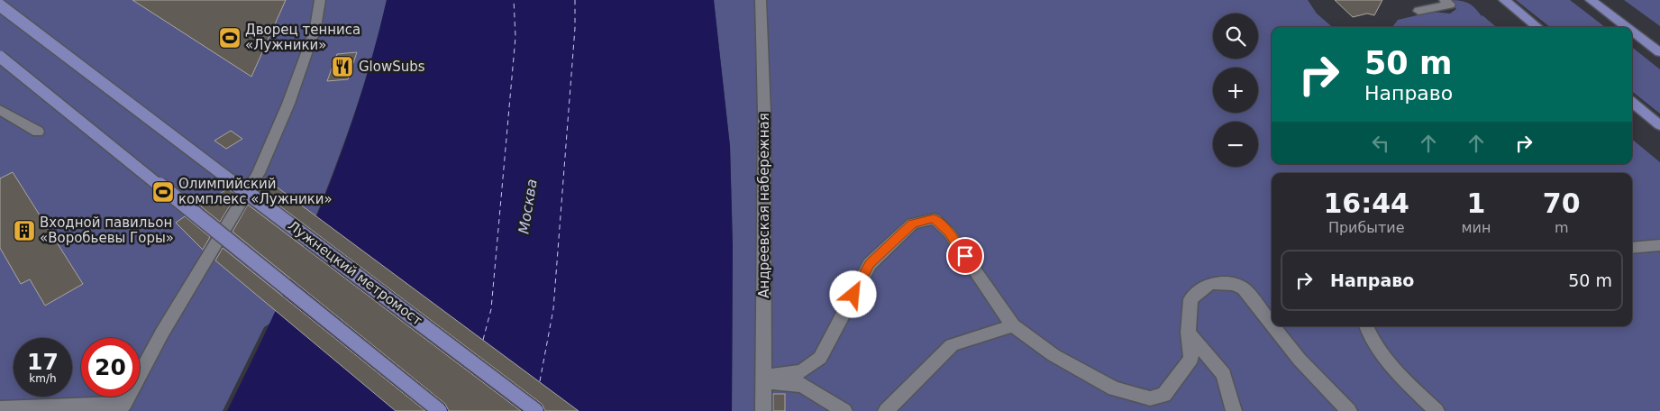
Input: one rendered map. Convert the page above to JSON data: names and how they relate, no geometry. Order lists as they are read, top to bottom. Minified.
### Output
{"streets":{"main road":["Лужнецкий метромост"],"street":["Андреевская набережная"]},"water":["Москва"],"places":{"sports":["Дворец тенниса «Лужники»","Олимпийский комплекс «Лужники»"],"restaurant":["GlowSubs"],"building":["Входной павильон «Воробьевы Горы»"]},"page":{"map_buttons":["+","−"],"turn":["50 m","Направо"],"eta":["16:44","Прибытие","1","мин","70","m"],"list":[{"name":"Направо","value":"50 m"}],"speed":"17 km/h","limit":"20"}}
